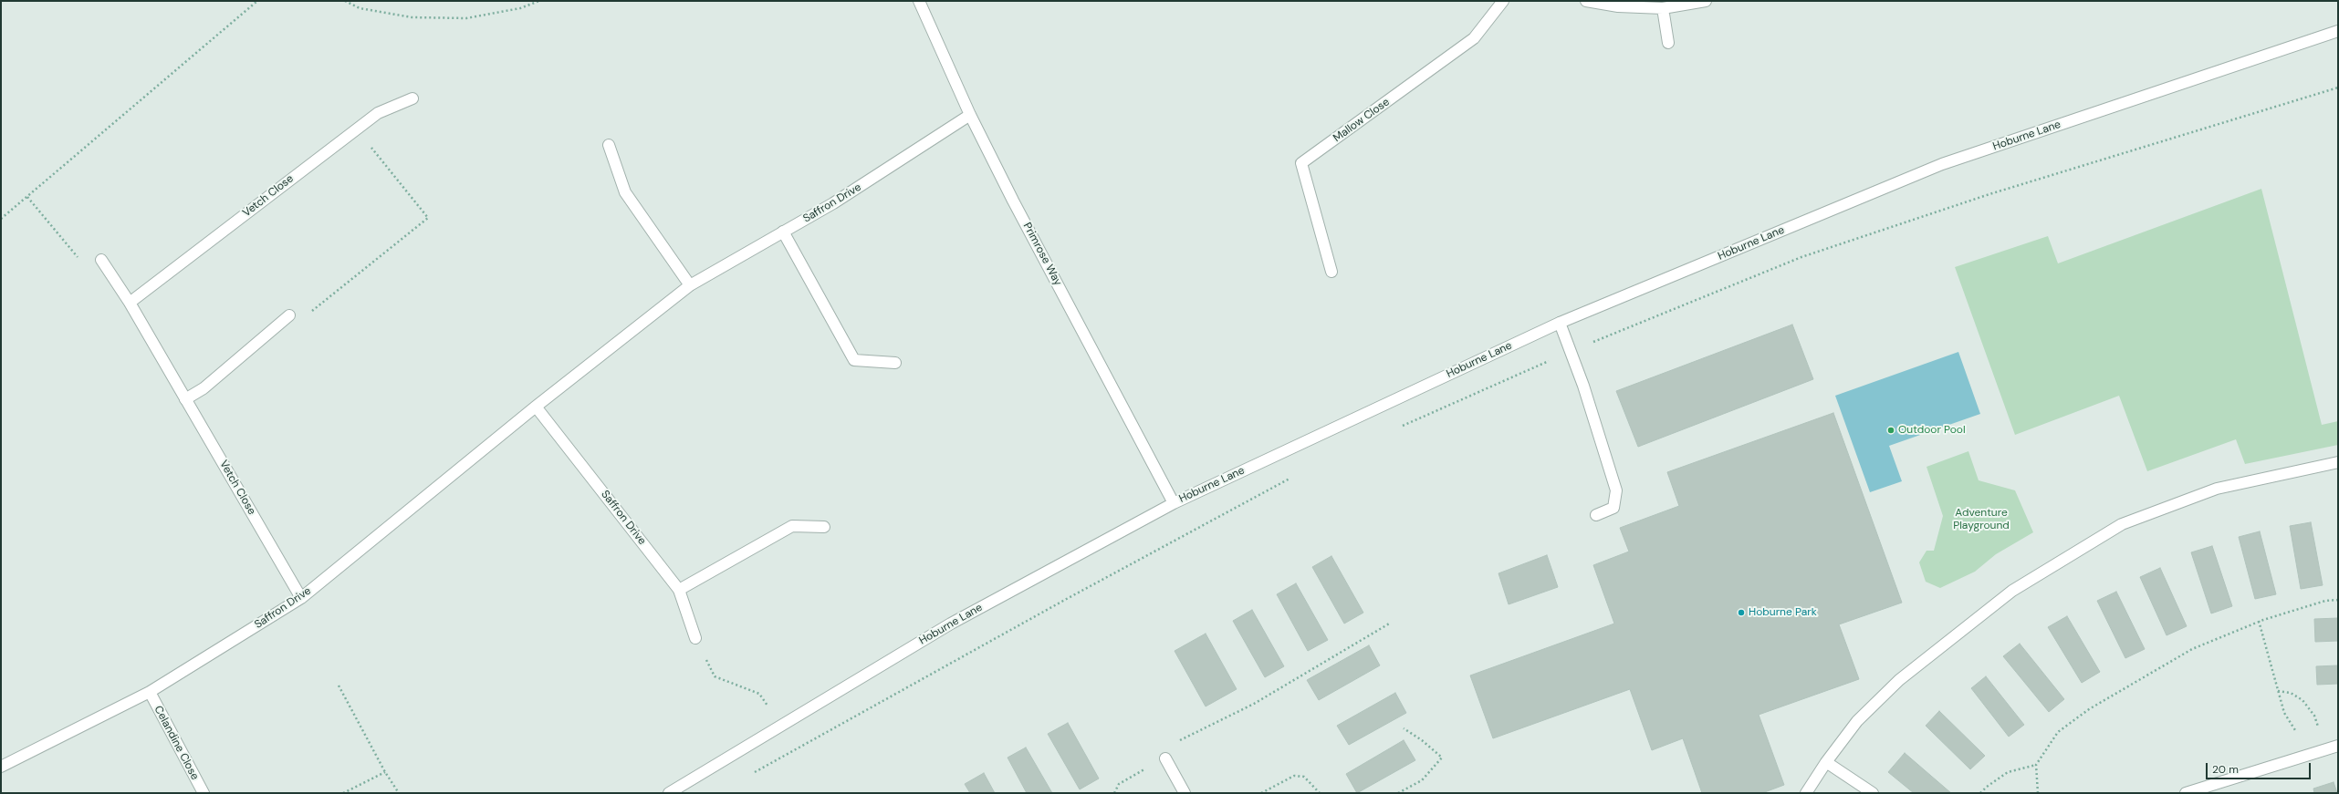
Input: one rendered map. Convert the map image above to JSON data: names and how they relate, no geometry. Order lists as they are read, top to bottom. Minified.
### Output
{"streets":{"street":["Mallow Close","Hoburne Lane","Vetch Close","Saffron Drive","Primrose Way","Celandine Close"]},"crossings":[["Hoburne Lane","Primrose Way"],["Vetch Close","Saffron Drive"],["Saffron Drive","Primrose Way"],["Saffron Drive","Celandine Close"]],"parks":["Adventure Playground"],"places":["Outdoor Pool","Hoburne Park"],"scale_bar":"20 m"}
